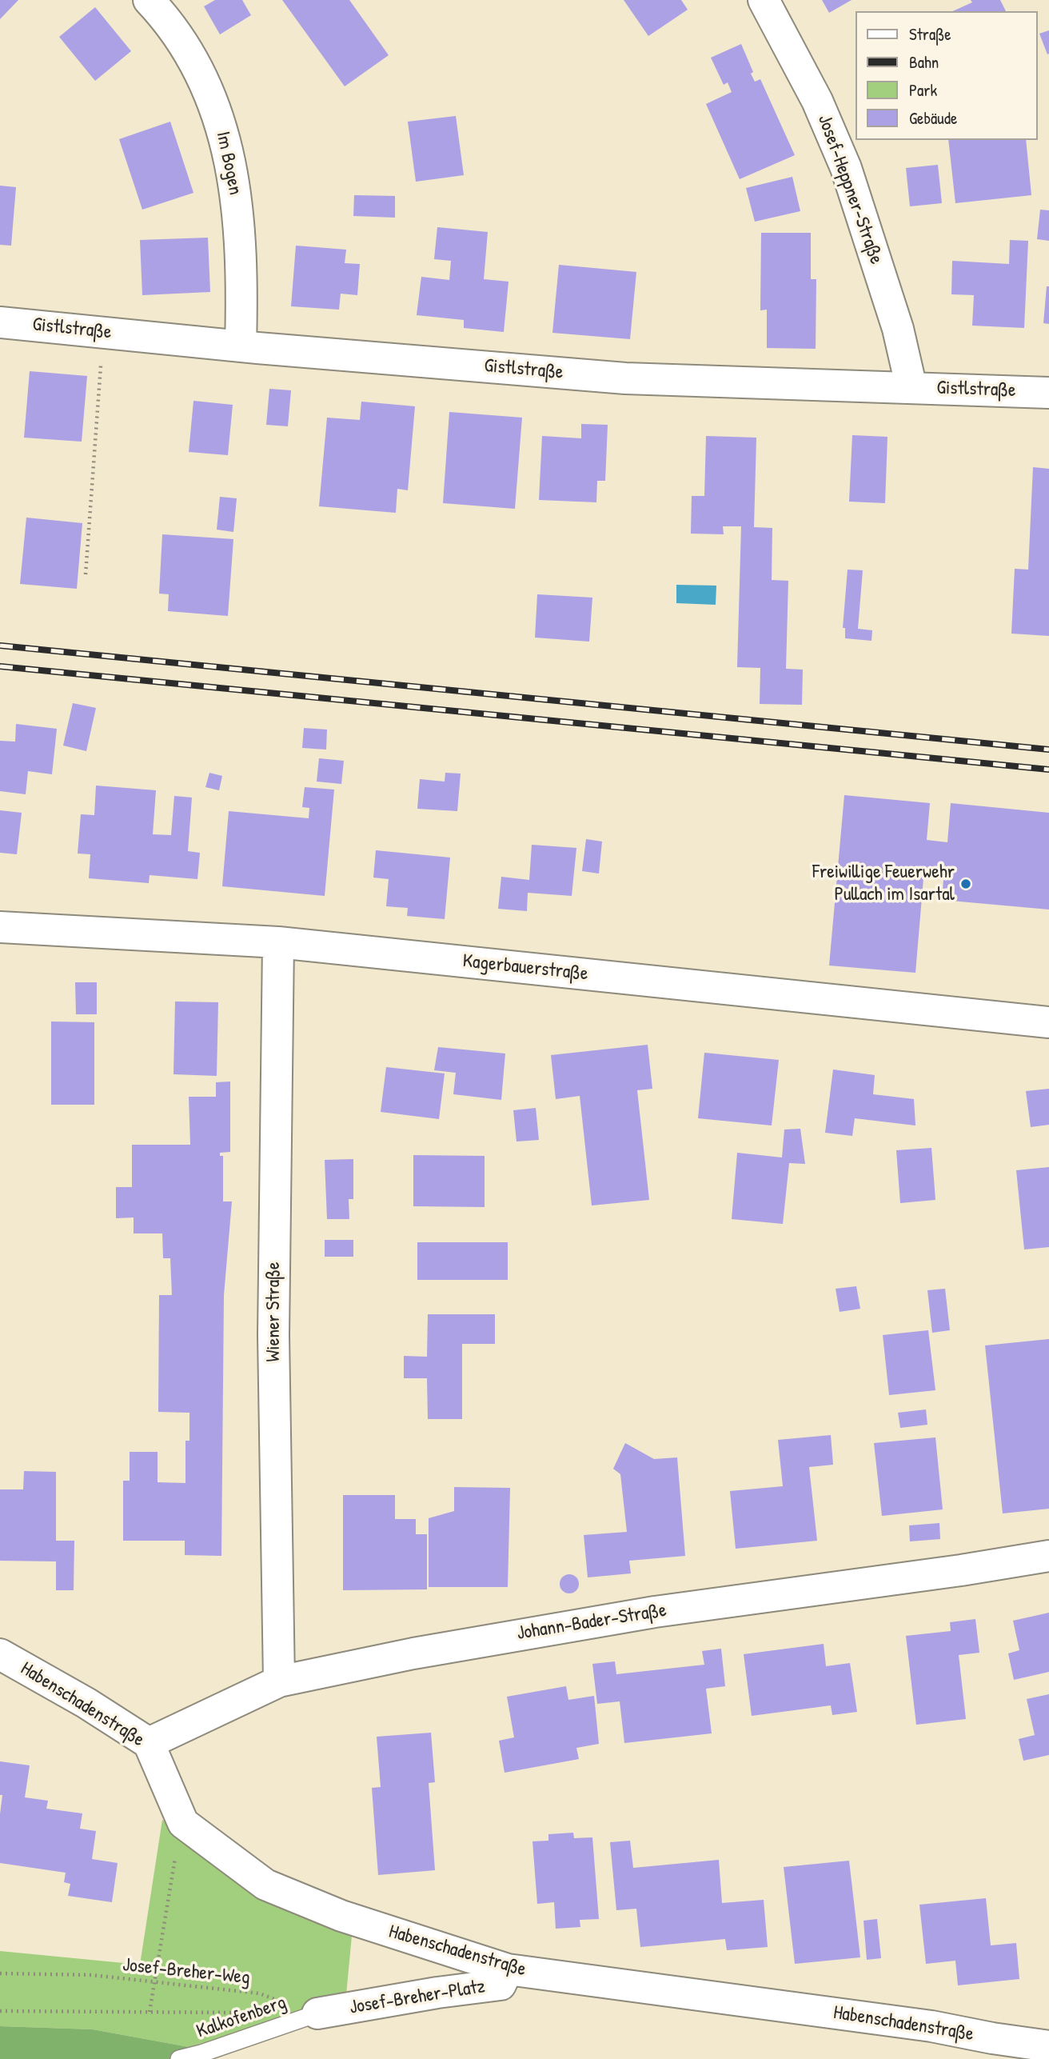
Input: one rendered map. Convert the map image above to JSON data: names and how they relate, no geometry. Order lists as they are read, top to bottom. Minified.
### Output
{"streets":{"street":["Im Bogen","Josef-Heppner-Straße","Gistlstraße","Kagerbauerstraße","Wiener Straße","Johann-Bader-Straße","Habenschadenstraße","Josef-Breher-Platz"],"lane":["Kalkofenberg"],"path":["Josef-Breher-Weg"]},"crossings":[["Im Bogen","Gistlstraße"],["Josef-Heppner-Straße","Gistlstraße"],["Kagerbauerstraße","Wiener Straße"],["Wiener Straße","Johann-Bader-Straße"],["Johann-Bader-Straße","Habenschadenstraße"],["Habenschadenstraße","Josef-Breher-Platz"],["Josef-Breher-Weg","Josef-Breher-Platz"],["Josef-Breher-Weg","Kalkofenberg"],["Josef-Breher-Platz","Kalkofenberg"]],"places":["Freiwillige Feuerwehr Pullach im Isartal"],"legend":["Straße","Bahn","Park","Gebäude"]}
